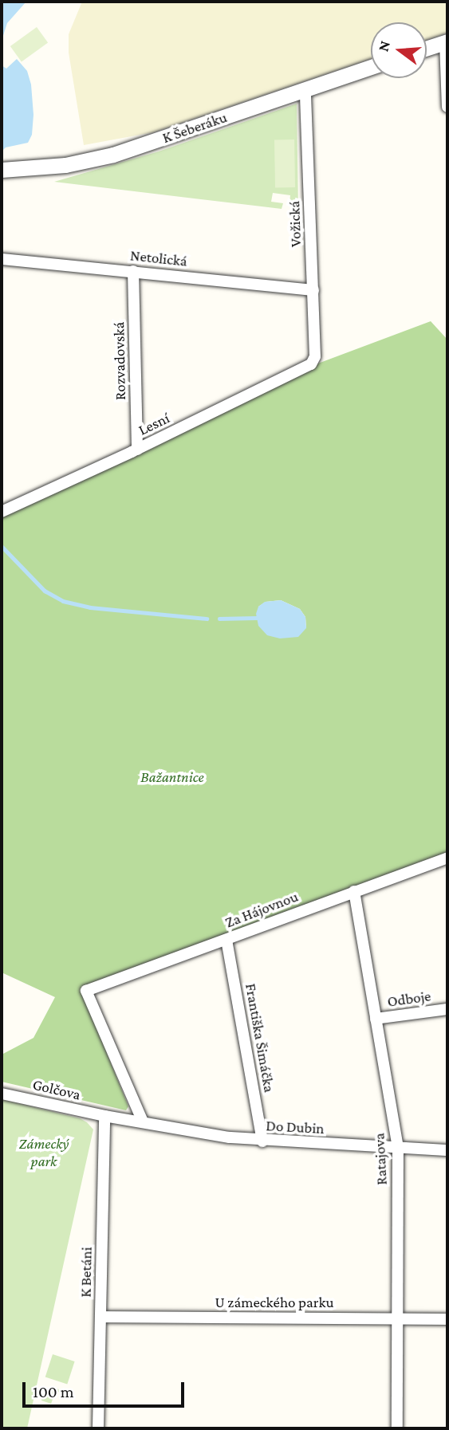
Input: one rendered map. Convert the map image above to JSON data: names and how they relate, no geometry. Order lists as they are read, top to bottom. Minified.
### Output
{"streets":{"street":["K Šeberáku","Vožická","Netolická","Rozvadovská","Lesní","Za Hájovnou","Odboje","Františka Šimáčka","Golčova","Do Dubin","Ratajova","K Betáni","U zámeckého parku"]},"crossings":[["K Šeberáku","Vožická"],["Vožická","Netolická"],["Vožická","Lesní"],["Netolická","Rozvadovská"],["Rozvadovská","Lesní"],["Za Hájovnou","Františka Šimáčka"],["Za Hájovnou","Golčova"],["Za Hájovnou","Do Dubin"],["Za Hájovnou","Ratajova"],["Odboje","Ratajova"],["Františka Šimáčka","Do Dubin"],["Golčova","Do Dubin"],["Golčova","K Betáni"],["Do Dubin","Ratajova"],["Ratajova","U zámeckého parku"],["K Betáni","U zámeckého parku"]],"parks":["Bažantnice","Zámecký park"],"scale_bar":"100 m","north":"left"}
